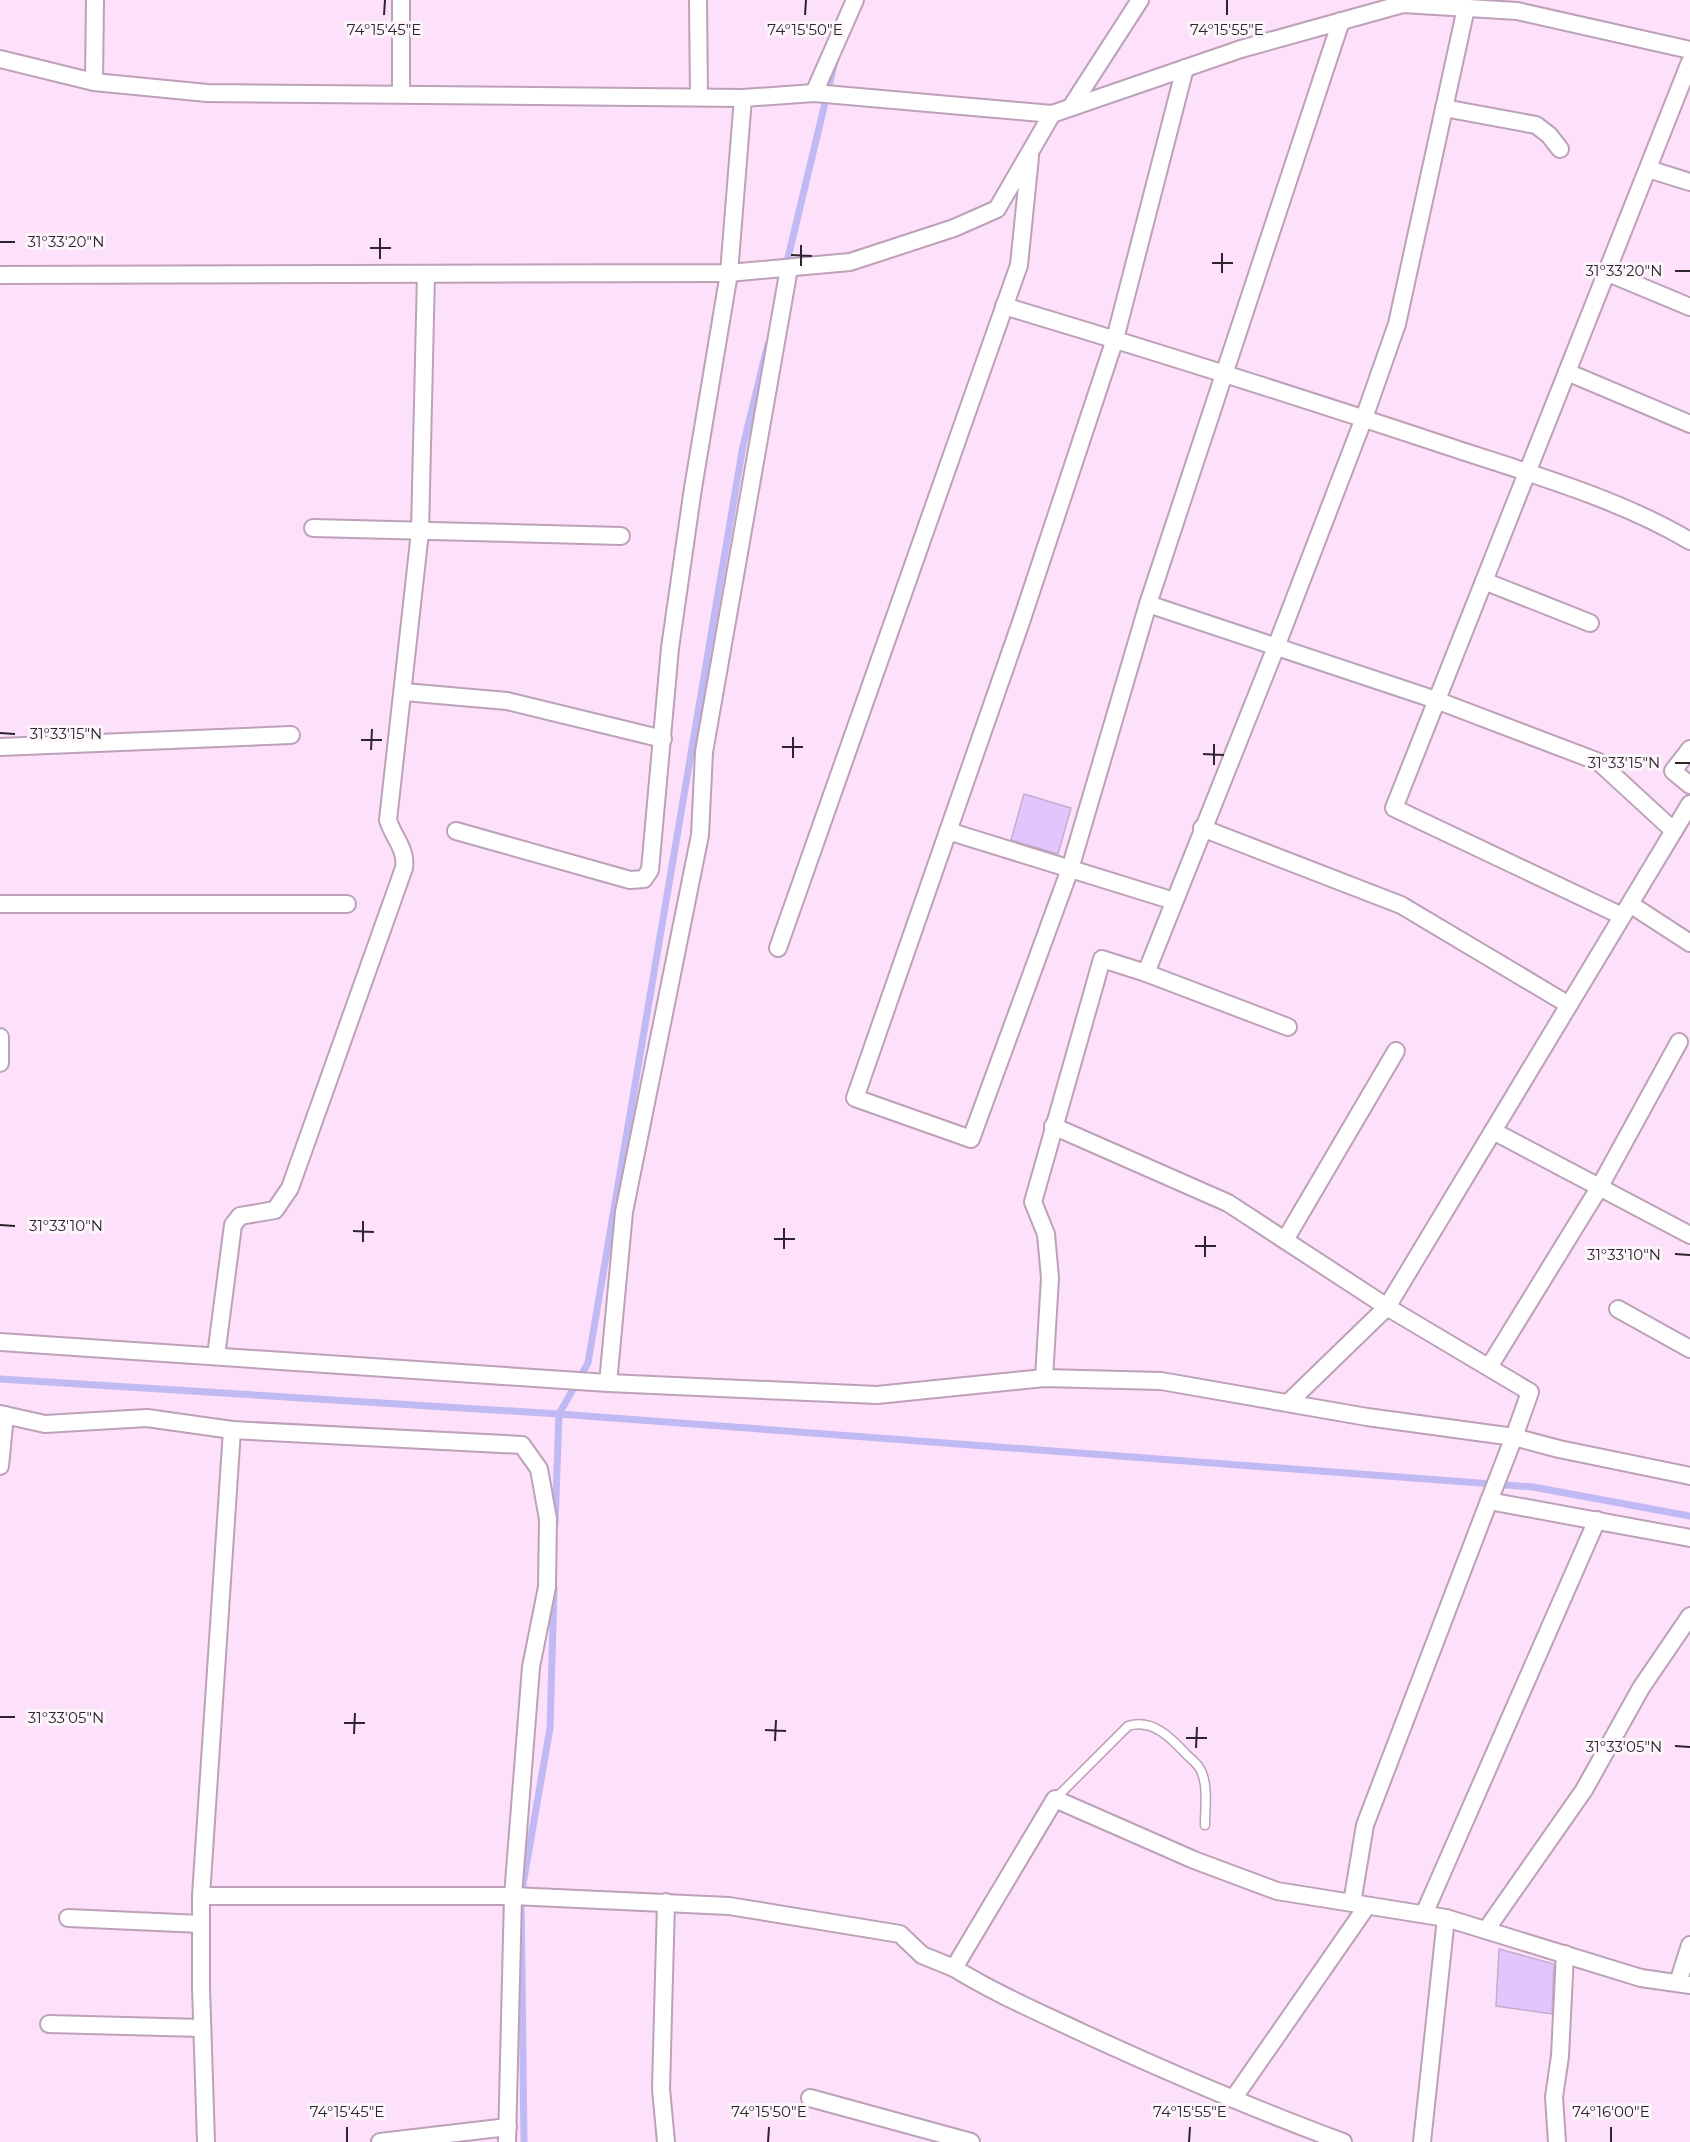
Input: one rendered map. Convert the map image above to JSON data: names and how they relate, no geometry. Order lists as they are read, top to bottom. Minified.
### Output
{"coordinates":["74°15'45\"E","74°15'50\"E","74°15'55\"E","31°33'20\"N","31°33'15\"N","31°33'10\"N","31°33'05\"N","74°16'00\"E"]}
